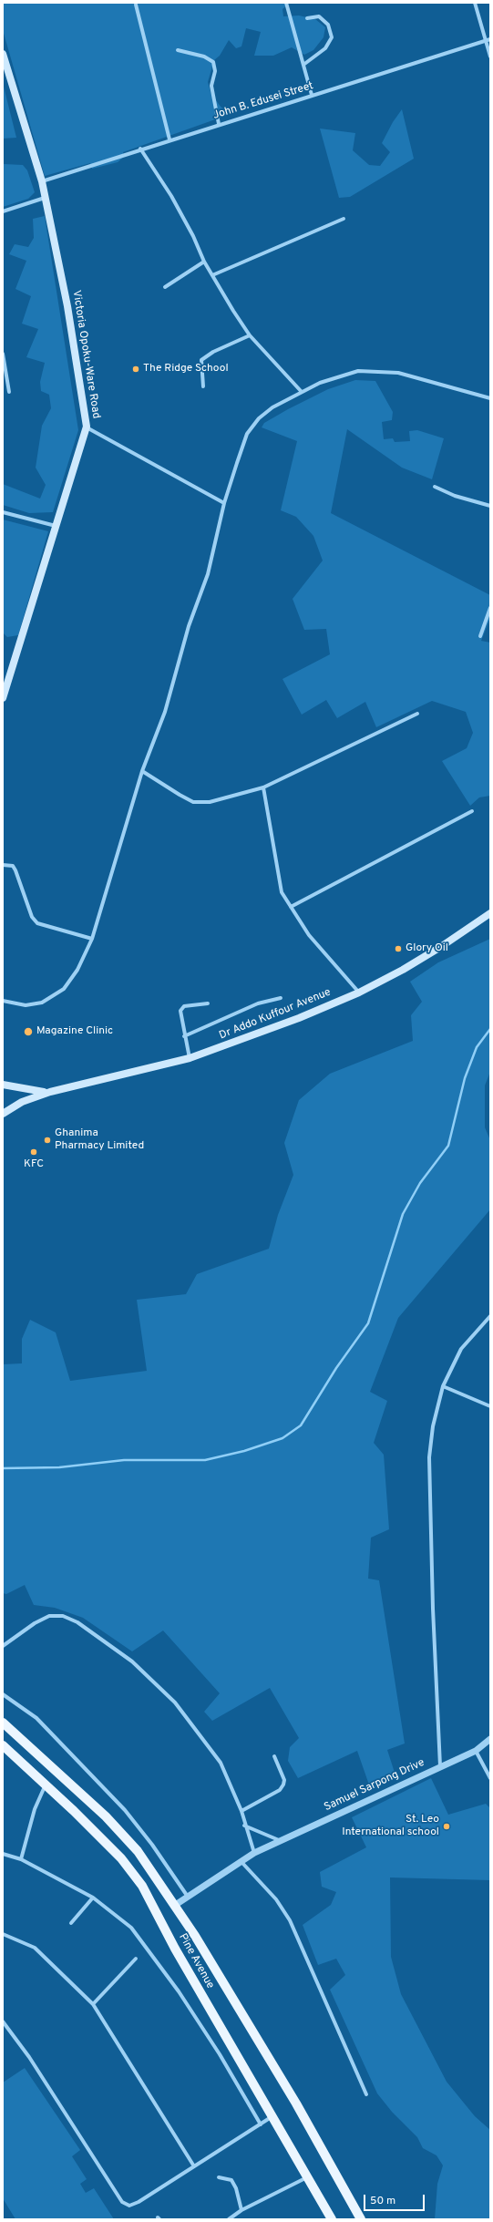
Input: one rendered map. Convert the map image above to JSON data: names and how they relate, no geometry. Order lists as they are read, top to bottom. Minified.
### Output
{"streets":{"main road":["Victoria Opoku-Ware Road","Dr Addo Kuffour Avenue","Pine Avenue"],"street":["John B. Edusei Street","Samuel Sarpong Drive"]},"crossings":[["John B. Edusei Street","Victoria Opoku-Ware Road"]],"places":["The Ridge School","Glory Oil","Magazine Clinic","Ghanima Pharmacy Limited","KFC","St. Leo International school"],"scale_bar":"50 m"}
